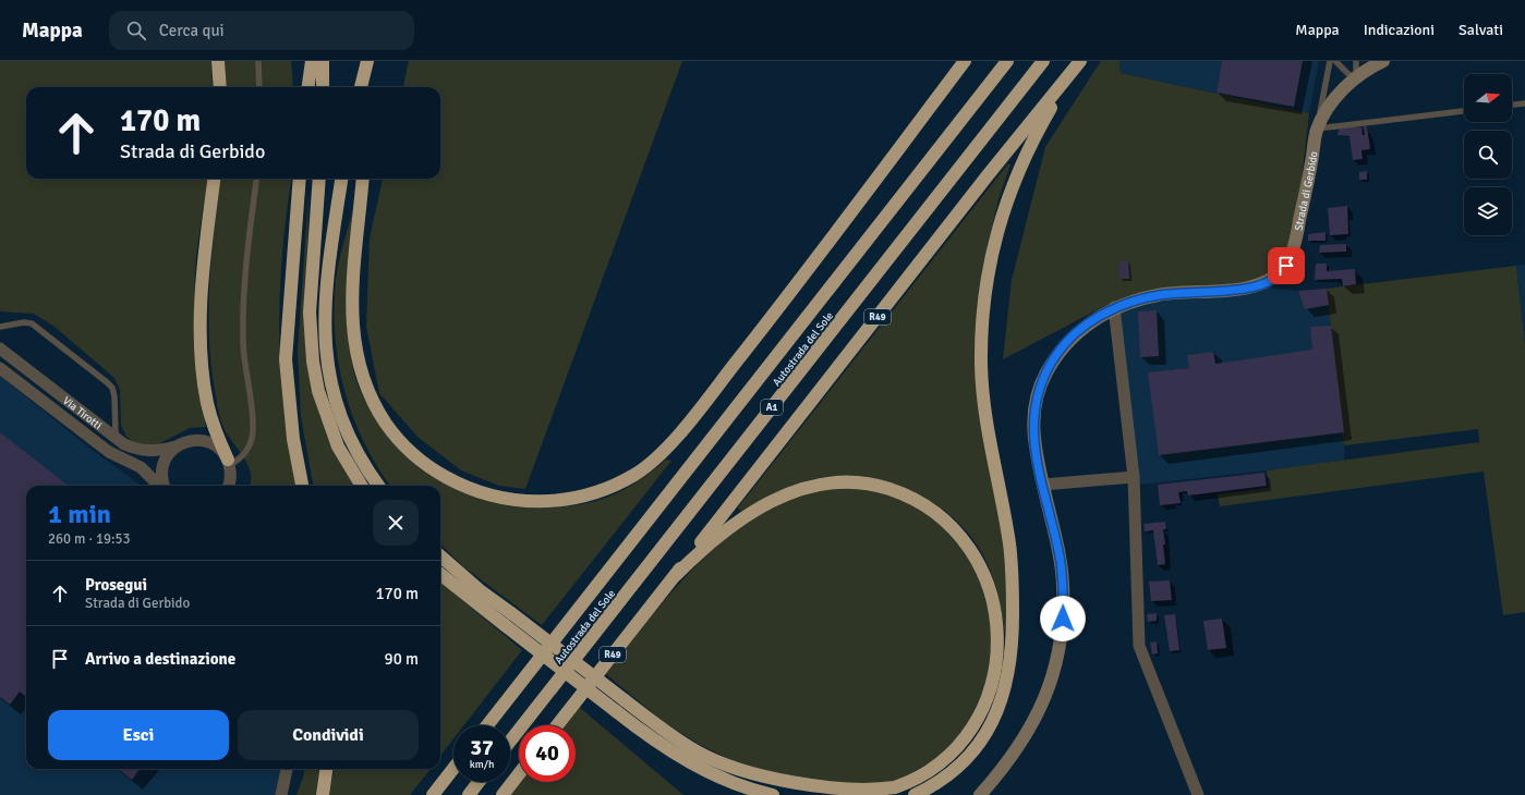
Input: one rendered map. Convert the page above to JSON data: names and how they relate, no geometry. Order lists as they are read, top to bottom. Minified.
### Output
{"streets":{"highway":["R49","Autostrada del Sole","A1"],"street":["Strada di Gerbido","Via Tirotti"]},"north":"right","page":{"header":"Mappa","search":"Cerca qui","nav":["Mappa","Indicazioni","Salvati"],"turn":["170 m","Strada di Gerbido"],"heading":["1 min","260 m · 19:53"],"list":[{"name":"Prosegui","note":"Strada di Gerbido","value":"170 m"},{"name":"Arrivo a destinazione","value":"90 m"}],"buttons":["Esci","Condividi"],"speed":"37 km/h","limit":"40"}}
